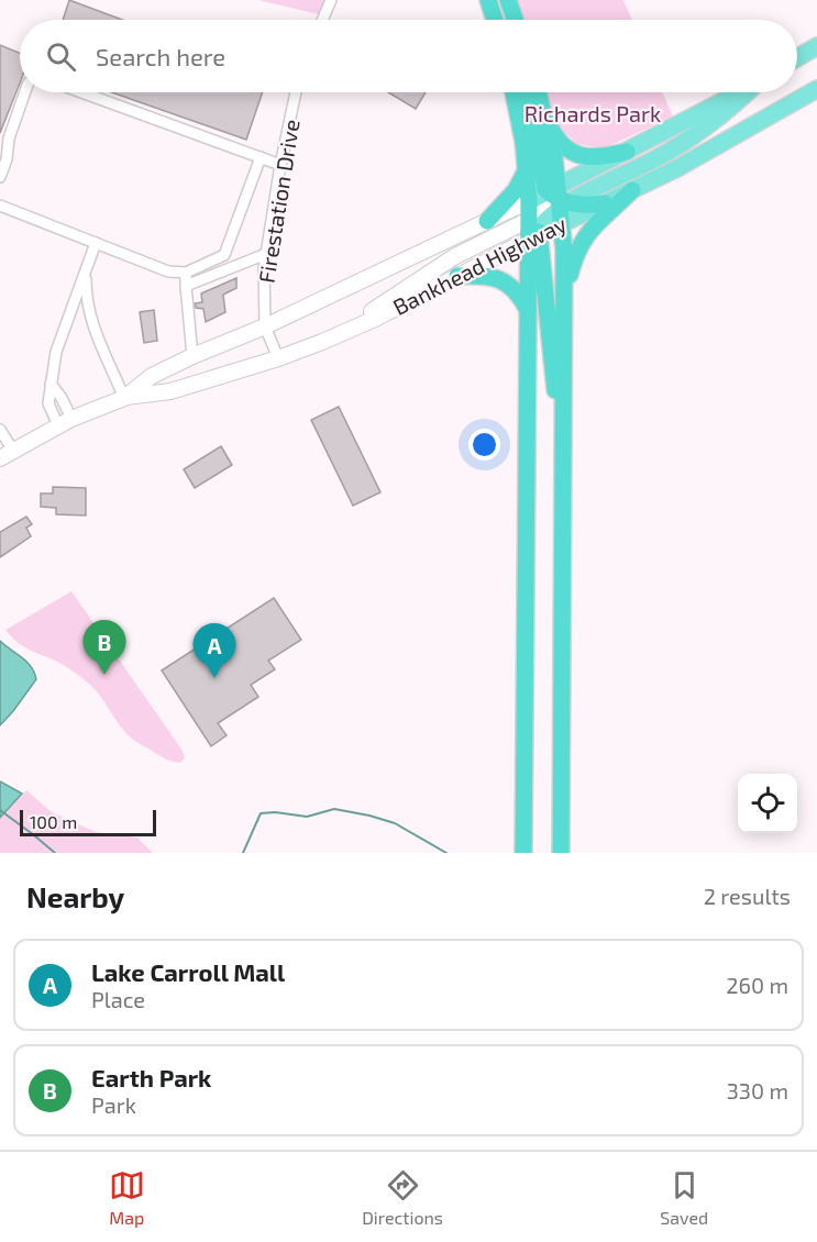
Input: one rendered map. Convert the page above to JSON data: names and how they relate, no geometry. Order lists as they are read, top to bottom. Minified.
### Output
{"streets":{"main road":["Bankhead Highway"],"street":["Firestation Drive"]},"crossings":[["Firestation Drive","Bankhead Highway"]],"parks":["Richards Park"],"scale_bar":"100 m","page":{"search":"Search here","pins":["B","A"],"scale":"100 m","heading":["Nearby","2 results"],"list":[{"mark":"A","name":"Lake Carroll Mall","note":"Place","value":"260 m"},{"mark":"B","name":"Earth Park","note":"Park","value":"330 m"}],"nav":["Map","Directions","Saved"]}}
